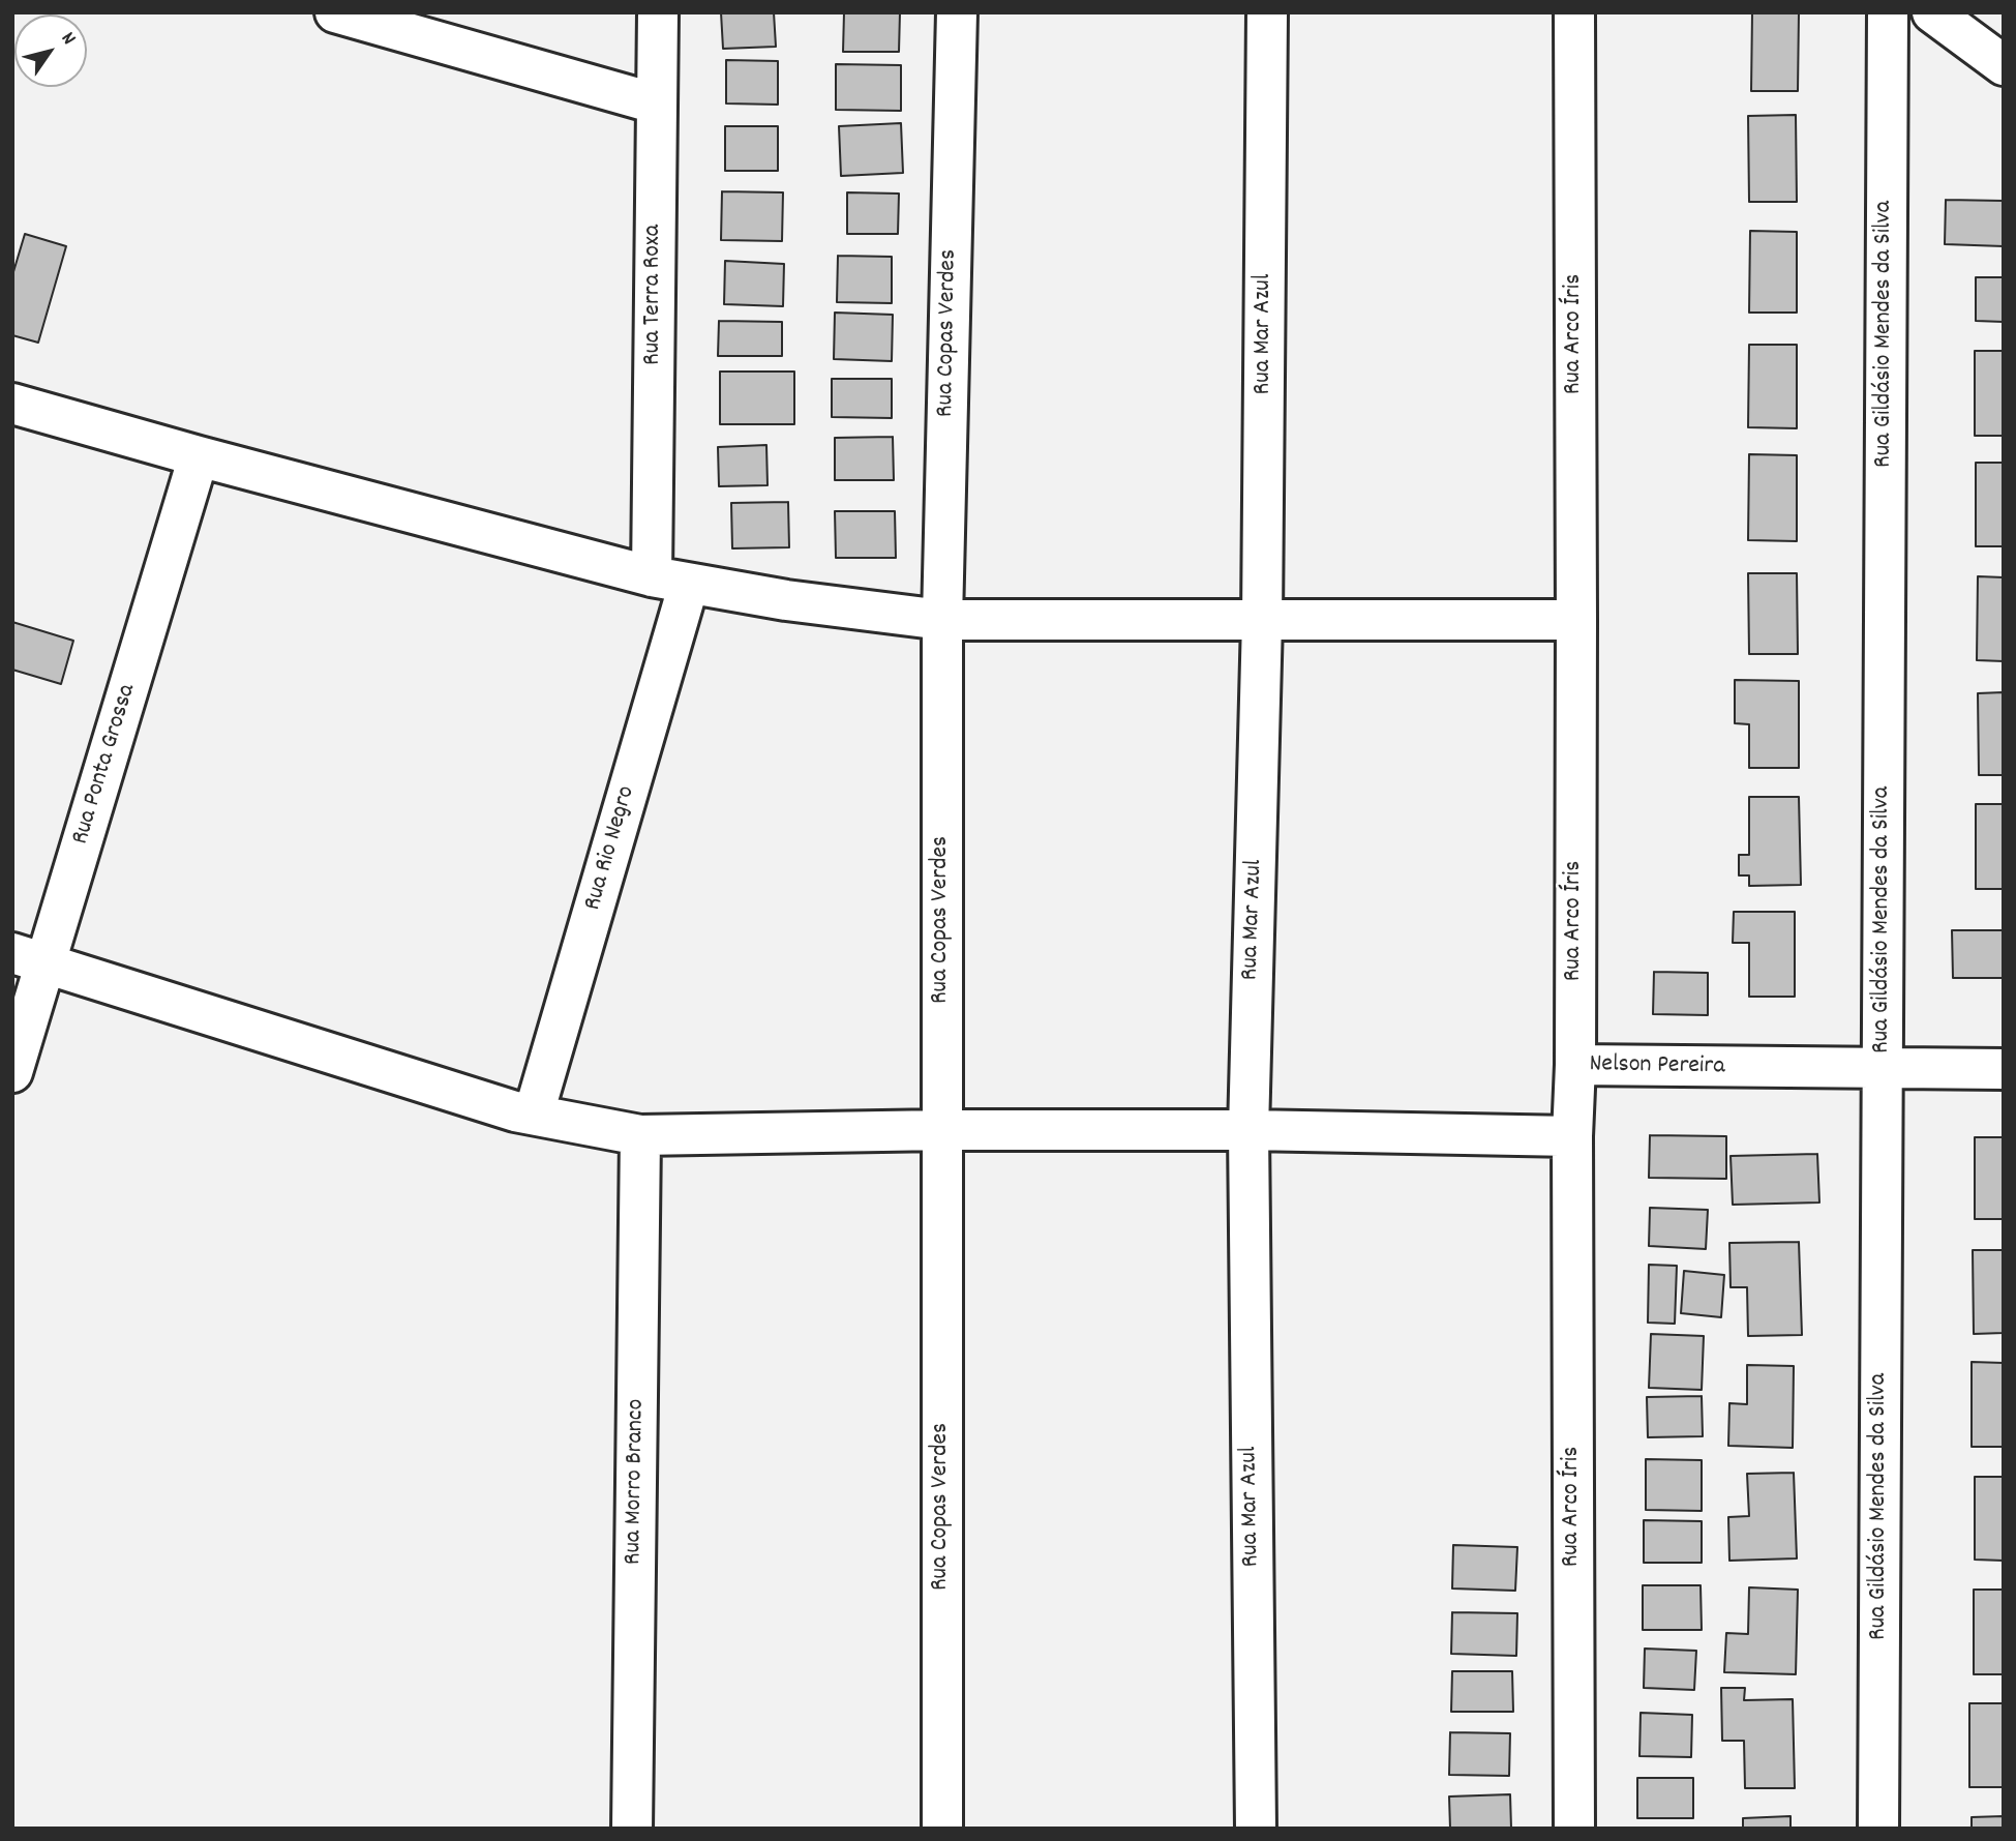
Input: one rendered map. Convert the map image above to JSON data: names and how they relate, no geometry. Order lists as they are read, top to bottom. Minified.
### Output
{"streets":{"street":["Rua Terra Roxa","Rua Copas Verdes","Rua Mar Azul","Rua Arco Íris","Rua Gildásio Mendes da Silva","Rua Ponta Grossa","Rua Rio Negro","Nelson Pereira","Rua Morro Branco"]},"crossings":[["Rua Terra Roxa","Rua Rio Negro"],["Rua Arco Íris","Nelson Pereira"],["Rua Gildásio Mendes da Silva","Nelson Pereira"]],"north":"top right"}
